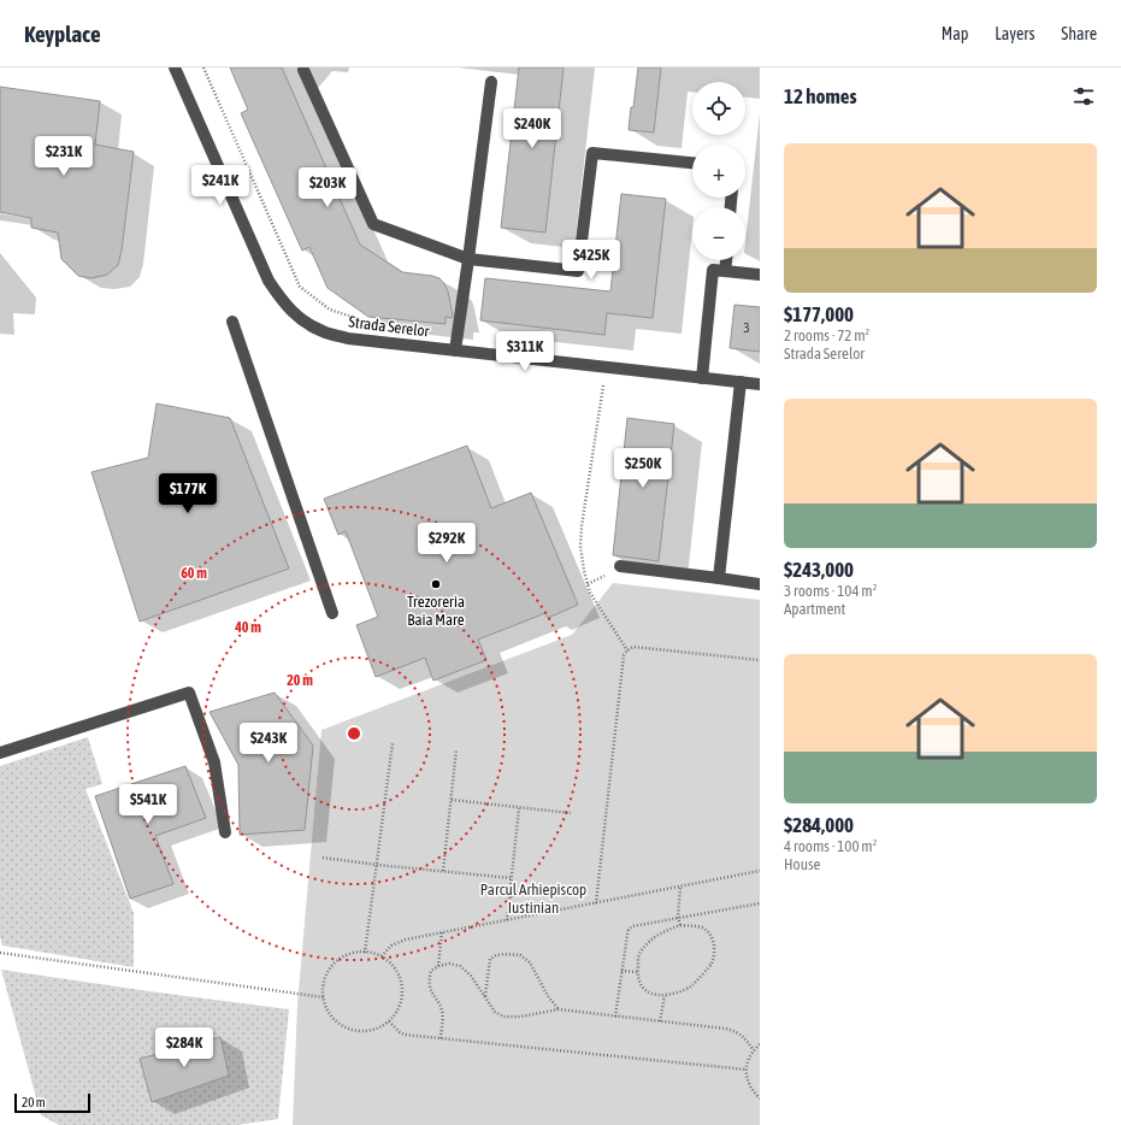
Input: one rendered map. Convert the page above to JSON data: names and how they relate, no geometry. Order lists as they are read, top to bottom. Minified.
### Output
{"streets":{"street":["Strada Serelor"]},"parks":["Parcul Arhiepiscop Iustinian"],"places":["Trezoreria Baia Mare"],"house_numbers":["3"],"scale_bar":"20 m","page":{"header":"Keyplace","nav":["Map","Layers","Share"],"heading":"12 homes","map_buttons":["+","−"],"price":["$240K","$231K","$241K","$203K","$425K","$311K","$250K","$177K","$292K","$243K","$541K","$284K"],"list":[{"name":"$177,000","note":"2 rooms · 72 m² · Strada Serelor"},{"name":"$243,000","note":"3 rooms · 104 m² · Apartment"},{"name":"$284,000","note":"4 rooms · 100 m² · House"}],"scale":"20 m"},"rings":["60 m","40 m","20 m"]}
